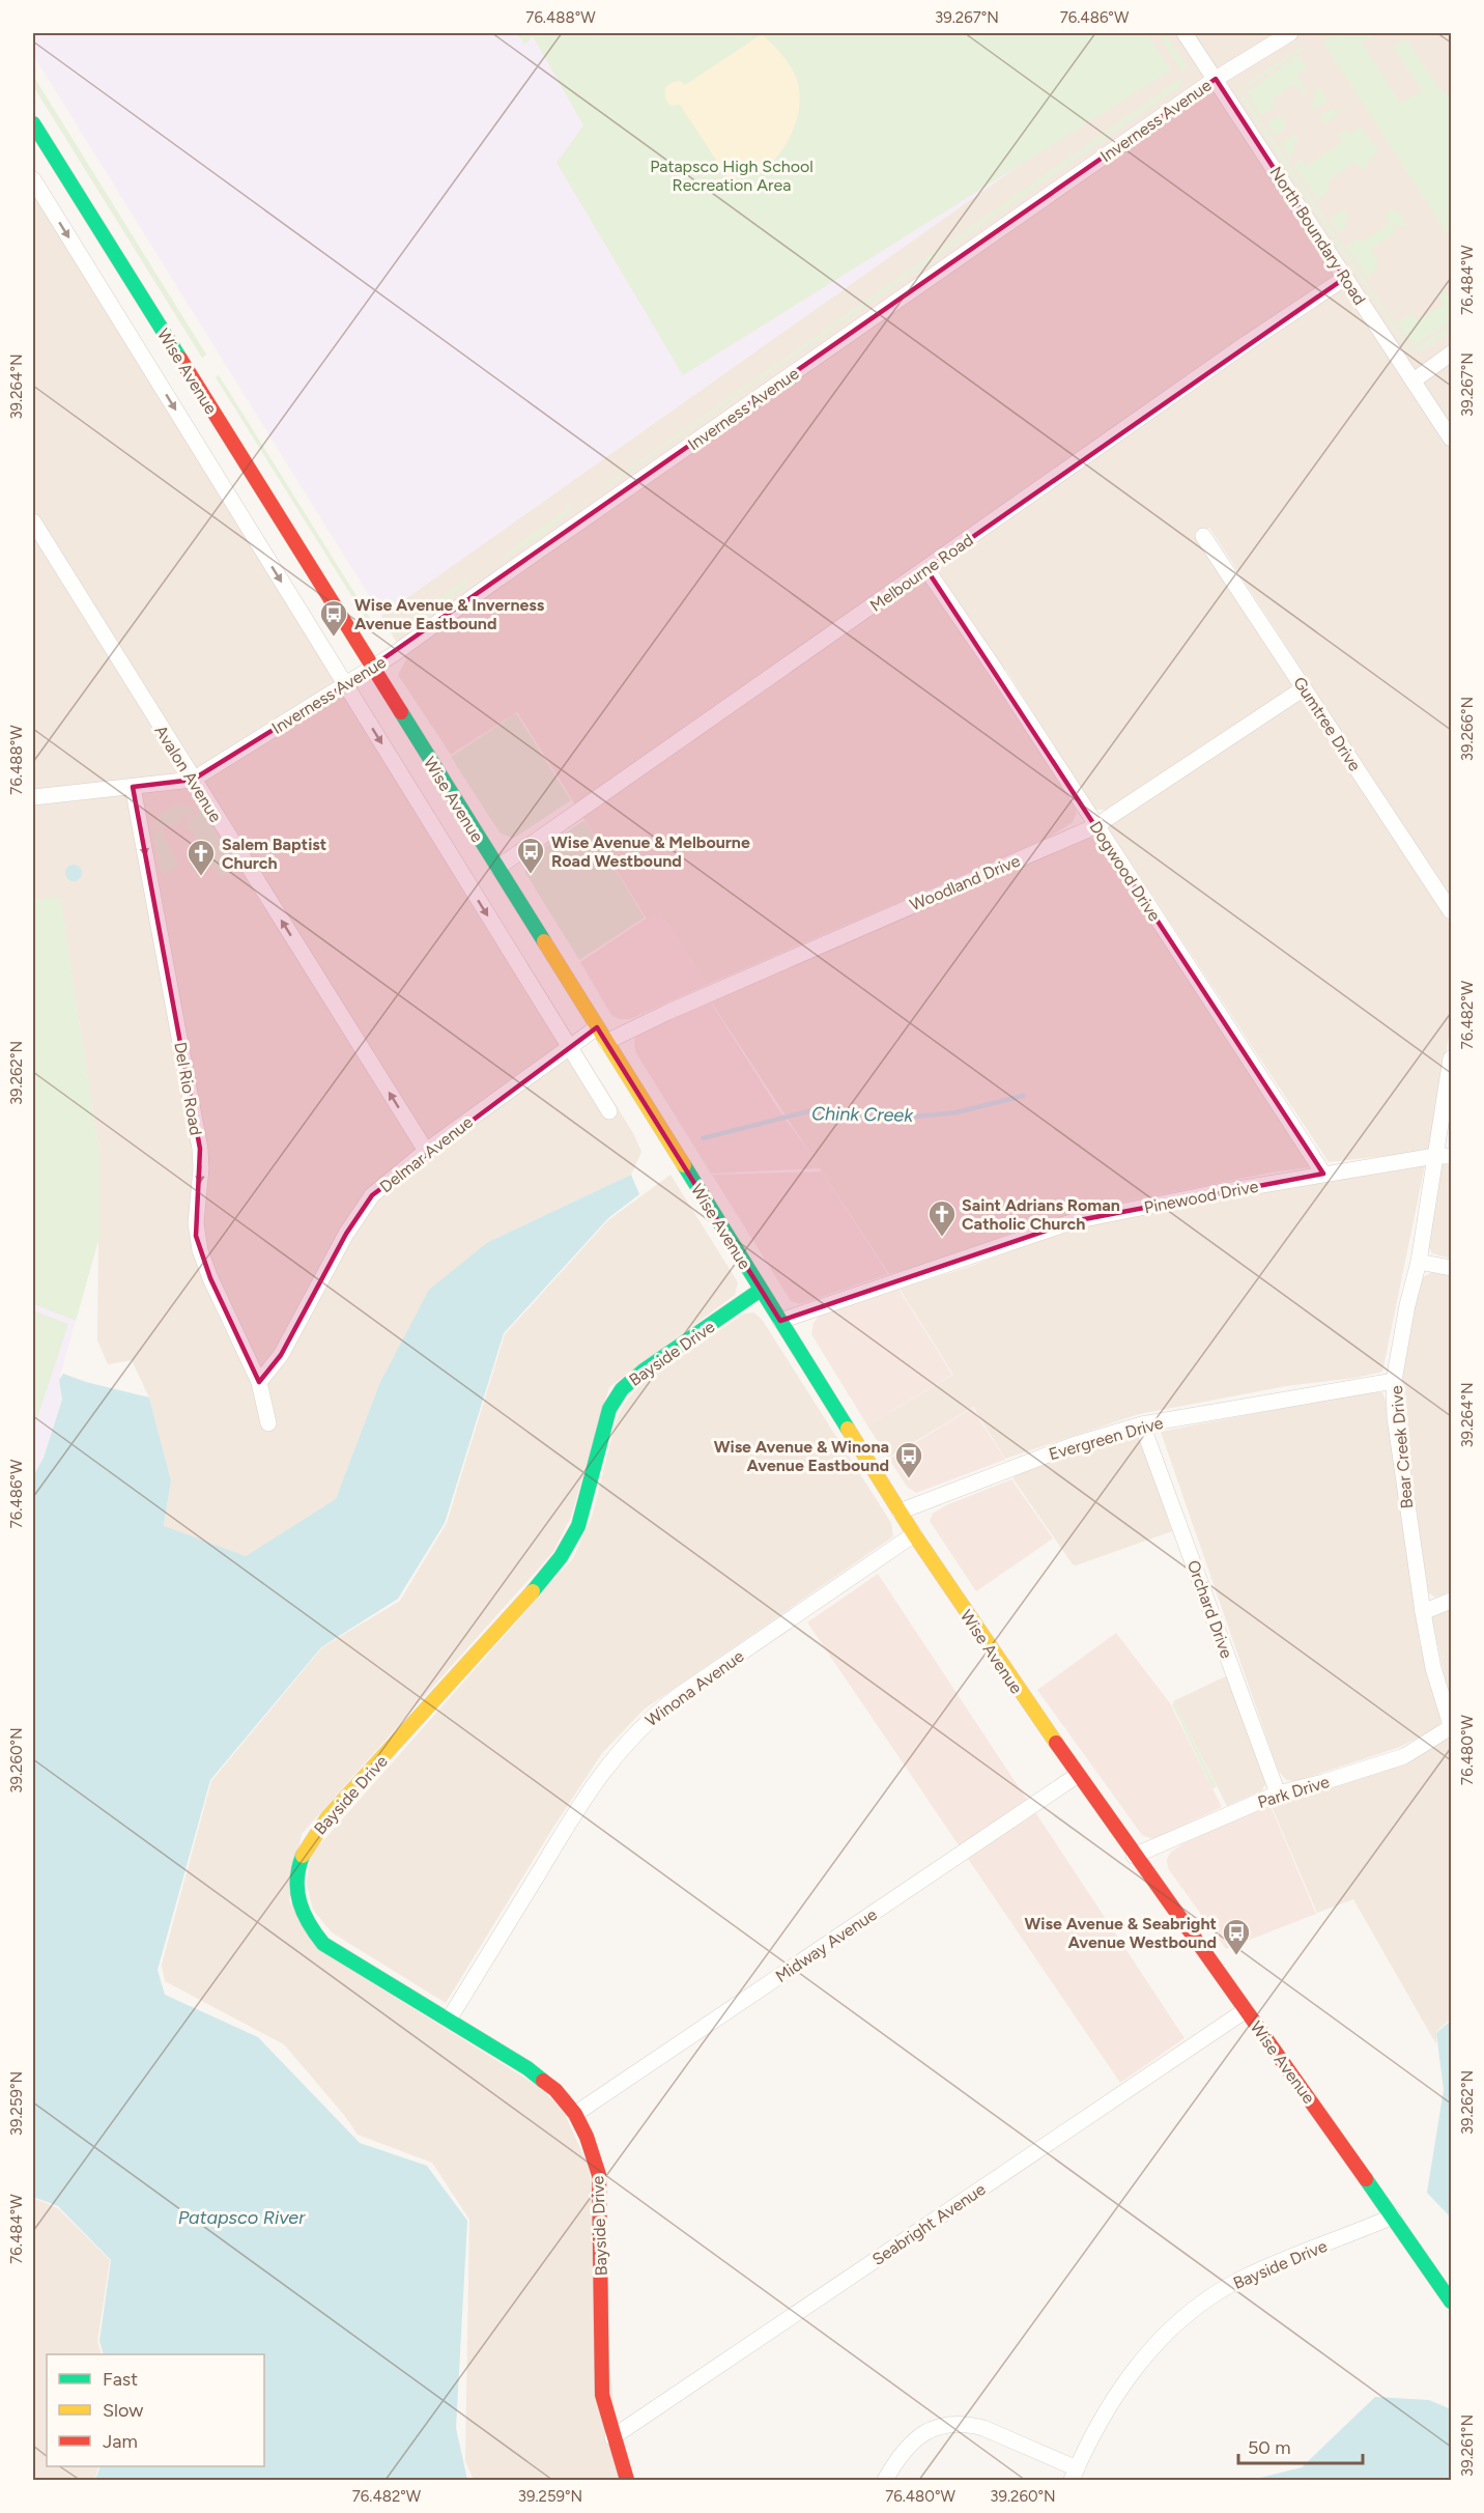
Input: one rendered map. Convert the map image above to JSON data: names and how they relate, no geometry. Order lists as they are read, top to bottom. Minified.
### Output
{"streets":{"main road":["Wise Avenue","Bayside Drive"],"street":["Inverness Avenue","North Boundary Road","Melbourne Road","Gumtree Drive","Avalon Avenue","Dogwood Drive","Woodland Drive","Del Rio Road","Delmar Avenue","Pinewood Drive","Evergreen Drive","Bear Creek Drive","Orchard Drive","Winona Avenue","Park Drive","Midway Avenue","Seabright Avenue"]},"crossings":[["Inverness Avenue","North Boundary Road"],["Inverness Avenue","Wise Avenue"],["Inverness Avenue","Avalon Avenue"],["North Boundary Road","Melbourne Road"],["Wise Avenue","Melbourne Road"],["Wise Avenue","Woodland Drive"],["Wise Avenue","Delmar Avenue"],["Wise Avenue","Pinewood Drive"],["Wise Avenue","Bayside Drive"],["Wise Avenue","Evergreen Drive"],["Wise Avenue","Winona Avenue"],["Wise Avenue","Park Drive"],["Wise Avenue","Midway Avenue"],["Wise Avenue","Seabright Avenue"],["Melbourne Road","Dogwood Drive"],["Gumtree Drive","Woodland Drive"],["Avalon Avenue","Delmar Avenue"],["Dogwood Drive","Woodland Drive"],["Dogwood Drive","Pinewood Drive"],["Del Rio Road","Delmar Avenue"],["Pinewood Drive","Bear Creek Drive"],["Bayside Drive","Winona Avenue"],["Bayside Drive","Midway Avenue"],["Bayside Drive","Seabright Avenue"],["Evergreen Drive","Bear Creek Drive"],["Evergreen Drive","Orchard Drive"],["Bear Creek Drive","Park Drive"],["Orchard Drive","Park Drive"]],"one_way":["Avalon Avenue","Del Rio Road"],"water":["Chink Creek","Patapsco River"],"parks":["Patapsco High School Recreation Area"],"places":{"bus stop":["Wise Avenue & Inverness Avenue Eastbound","Wise Avenue & Melbourne Road Westbound","Wise Avenue & Winona Avenue Eastbound","Wise Avenue & Seabright Avenue Westbound"],"church":["Salem Baptist Church","Saint Adrians Roman Catholic Church"]},"legend":["Fast","Slow","Jam"],"scale_bar":"50 m","coordinates":["76.488°W","39.267°N","76.486°W","76.484°W","39.264°N","39.266°N","76.482°W","39.262°N","76.480°W","39.260°N","39.259°N","39.261°N"]}
